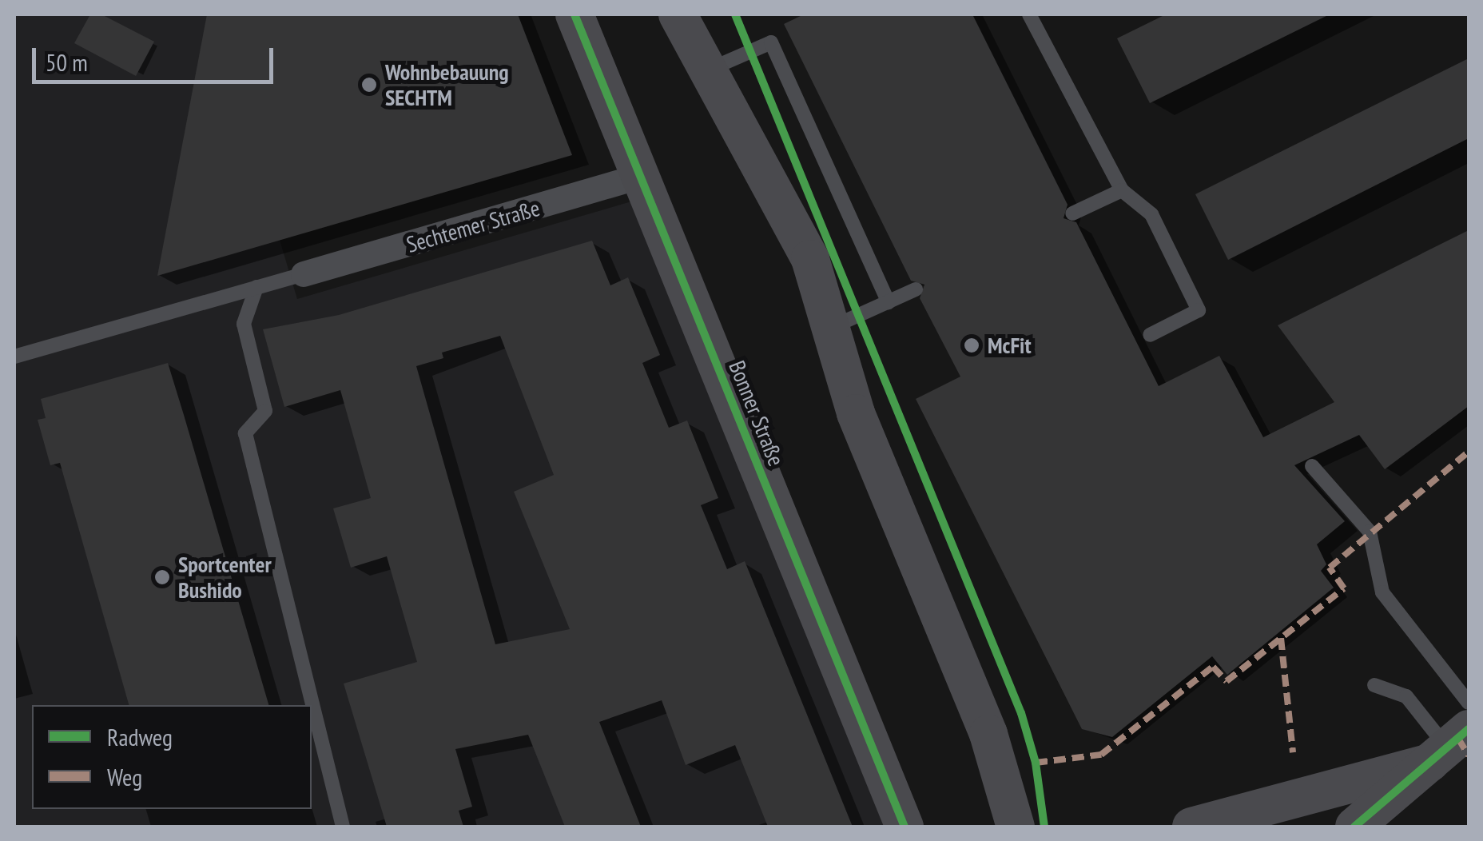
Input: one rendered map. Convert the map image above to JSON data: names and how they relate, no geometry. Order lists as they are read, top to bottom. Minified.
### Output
{"streets":{"main road":["Bonner Straße"],"street":["Sechtemer Straße"]},"crossings":[["Sechtemer Straße","Bonner Straße"]],"places":["Wohnbebauung SECHTM","McFit","Sportcenter Bushido"],"legend":["Radweg","Weg"],"scale_bar":"50 m"}
